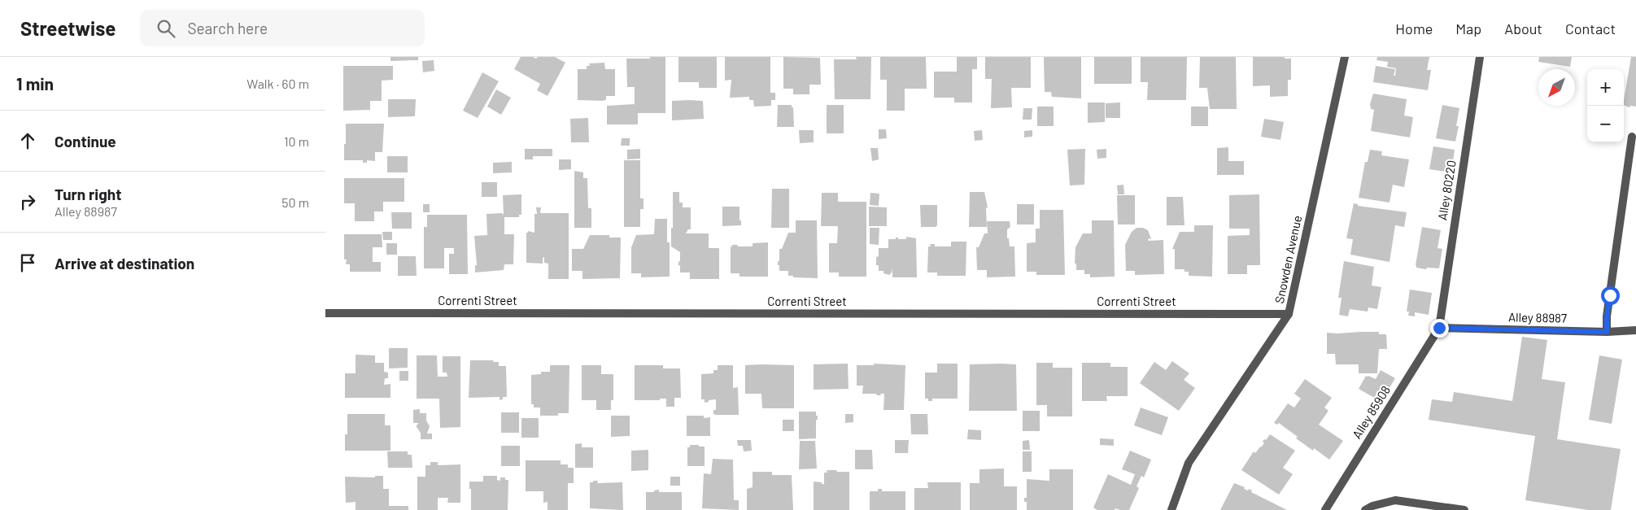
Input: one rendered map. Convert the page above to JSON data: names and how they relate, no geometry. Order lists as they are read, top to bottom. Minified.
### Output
{"streets":{"street":["Alley 80220","Snowden Avenue","Correnti Street","Alley 88987","Alley 85908"]},"crossings":[["Alley 80220","Alley 88987"],["Alley 80220","Alley 85908"],["Snowden Avenue","Correnti Street"],["Alley 88987","Alley 85908"]],"north":"bottom left","page":{"header":"Streetwise","search":"Search here","nav":["Home","Map","About","Contact"],"heading":["1 min","Walk · 60 m"],"map_buttons":["+","−"],"list":[["Continue","10 m"],["Turn right","Alley 88987","50 m"],"Arrive at destination"]}}
